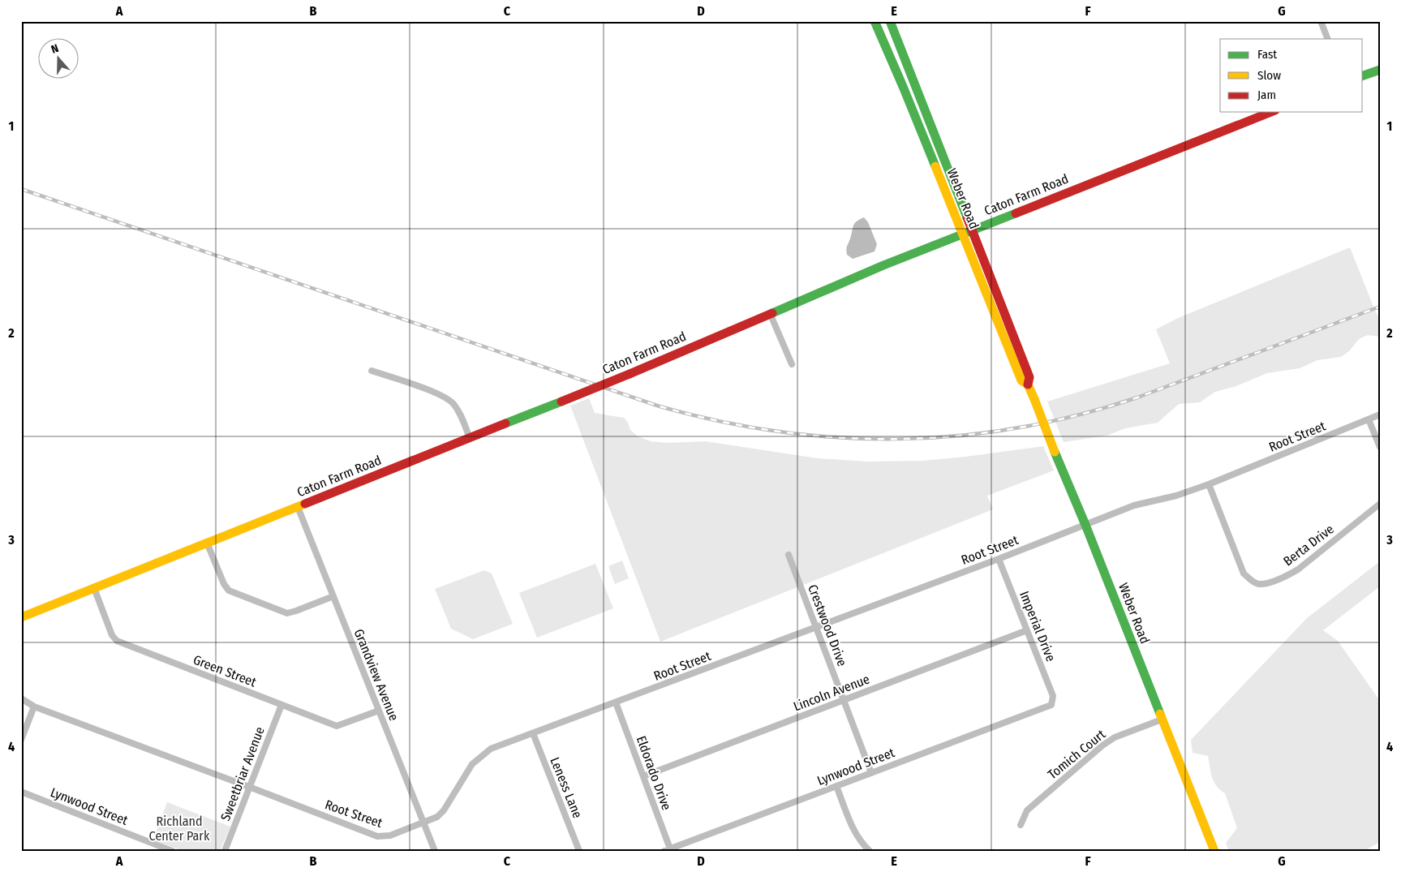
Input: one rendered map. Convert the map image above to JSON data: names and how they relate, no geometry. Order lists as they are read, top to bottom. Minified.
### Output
{"streets":{"street":["Caton Farm Road","Weber Road","Root Street","Berta Drive","Crestwood Drive","Imperial Drive","Green Street","Grandview Avenue","Lincoln Avenue","Tomich Court","Lynwood Street","Eldorado Drive","Sweetbriar Avenue","Leness Lane"]},"crossings":[["Caton Farm Road","Weber Road"],["Caton Farm Road","Green Street"],["Caton Farm Road","Grandview Avenue"],["Weber Road","Root Street"],["Weber Road","Tomich Court"],["Root Street","Berta Drive"],["Root Street","Crestwood Drive"],["Root Street","Imperial Drive"],["Root Street","Grandview Avenue"],["Root Street","Eldorado Drive"],["Root Street","Sweetbriar Avenue"],["Root Street","Leness Lane"],["Crestwood Drive","Lincoln Avenue"],["Crestwood Drive","Lynwood Street"],["Imperial Drive","Lincoln Avenue"],["Imperial Drive","Lynwood Street"],["Green Street","Grandview Avenue"],["Green Street","Sweetbriar Avenue"],["Lincoln Avenue","Eldorado Drive"],["Lynwood Street","Eldorado Drive"]],"parks":["Richland Center Park"],"legend":["Fast","Slow","Jam"],"north":"top","grid":{"columns":["A","B","C","D","E","F","G"],"rows":["1","2","3","4"]}}
